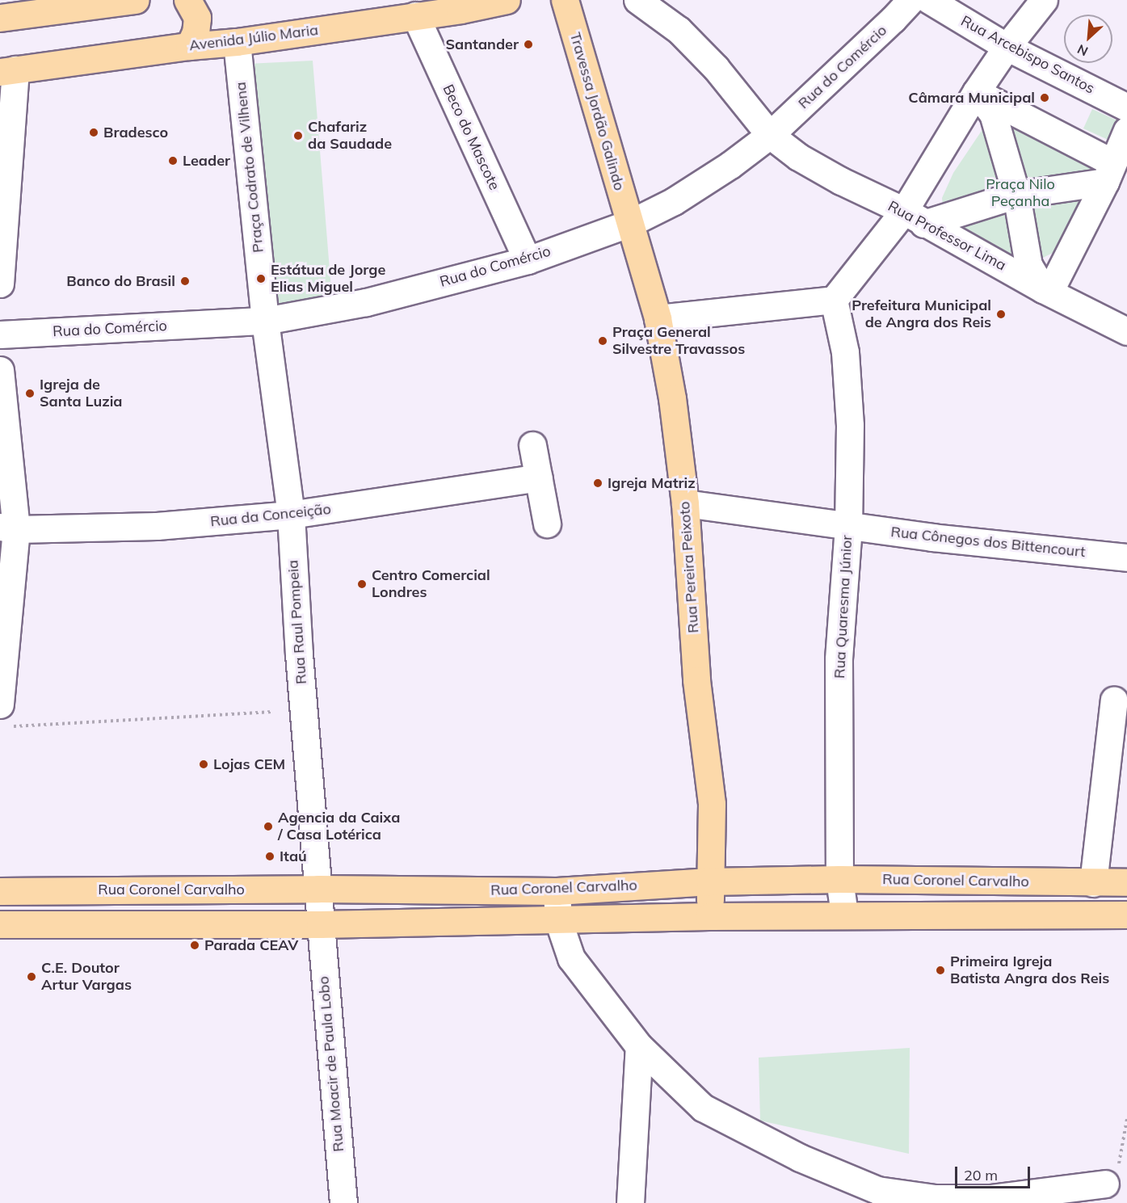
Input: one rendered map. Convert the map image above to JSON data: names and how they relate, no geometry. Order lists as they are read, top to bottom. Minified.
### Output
{"streets":{"main road":["Avenida Júlio Maria","Travessa Jordão Galindo","Rua Pereira Peixoto","Rua Coronel Carvalho"],"street":["Rua Arcebispo Santos","Rua do Comércio","Beco do Mascote","Praça Codrato de Vilhena","Rua Professor Lima","Rua da Conceição","Rua Cônegos dos Bittencourt","Rua Quaresma Júnior","Rua Raul Pompeia","Rua Moacir de Paula Lobo"]},"crossings":[["Avenida Júlio Maria","Beco do Mascote"],["Avenida Júlio Maria","Praça Codrato de Vilhena"],["Rua do Comércio","Travessa Jordão Galindo"],["Rua do Comércio","Beco do Mascote"],["Rua do Comércio","Praça Codrato de Vilhena"],["Rua do Comércio","Rua Professor Lima"],["Rua do Comércio","Rua Pereira Peixoto"],["Rua do Comércio","Rua Raul Pompeia"],["Travessa Jordão Galindo","Rua Pereira Peixoto"],["Praça Codrato de Vilhena","Rua Raul Pompeia"],["Rua da Conceição","Rua Raul Pompeia"],["Rua Cônegos dos Bittencourt","Rua Pereira Peixoto"],["Rua Cônegos dos Bittencourt","Rua Quaresma Júnior"],["Rua Pereira Peixoto","Rua Coronel Carvalho"],["Rua Quaresma Júnior","Rua Coronel Carvalho"],["Rua Raul Pompeia","Rua Coronel Carvalho"],["Rua Raul Pompeia","Rua Moacir de Paula Lobo"]],"parks":["Praça Nilo Peçanha"],"places":["Santander","Câmara Municipal","Bradesco","Chafariz da Saudade","Leader","Estátua de Jorge Elias Miguel","Banco do Brasil","Prefeitura Municipal de Angra dos Reis","Praça General Silvestre Travassos","Igreja de Santa Luzia","Igreja Matriz","Centro Comercial Londres","Lojas CEM","Agencia da Caixa / Casa Lotérica","Itaú","Parada CEAV","Primeira Igreja Batista Angra dos Reis","C.E. Doutor Artur Vargas"],"scale_bar":"20 m","north":"bottom left"}
